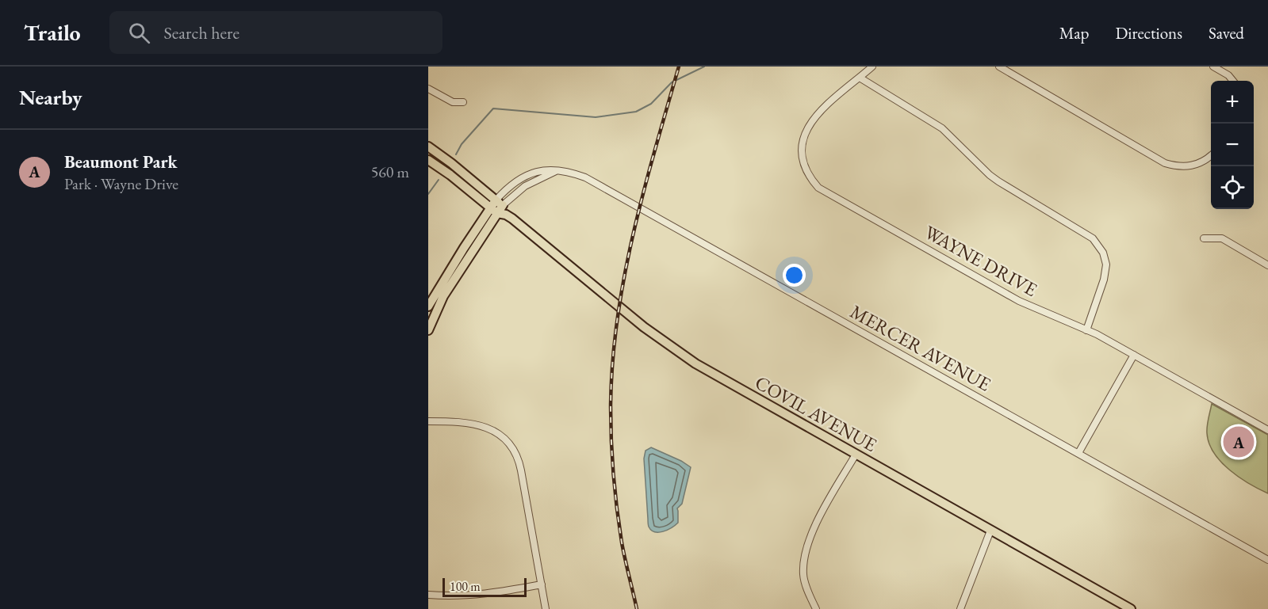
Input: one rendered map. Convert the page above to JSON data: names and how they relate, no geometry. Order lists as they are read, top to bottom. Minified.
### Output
{"streets":{"main road":["COVIL AVENUE"],"street":["WAYNE DRIVE","MERCER AVENUE"]},"crossings":[["MERCER AVENUE","COVIL AVENUE"]],"scale_bar":"100 m","page":{"header":"Trailo","search":"Search here","nav":["Map","Directions","Saved"],"heading":"Nearby","map_buttons":["+","−"],"list":[{"mark":"A","name":"Beaumont Park","note":"Park · Wayne Drive","value":"560 m"}],"pins":"A","scale":"100 m"}}
